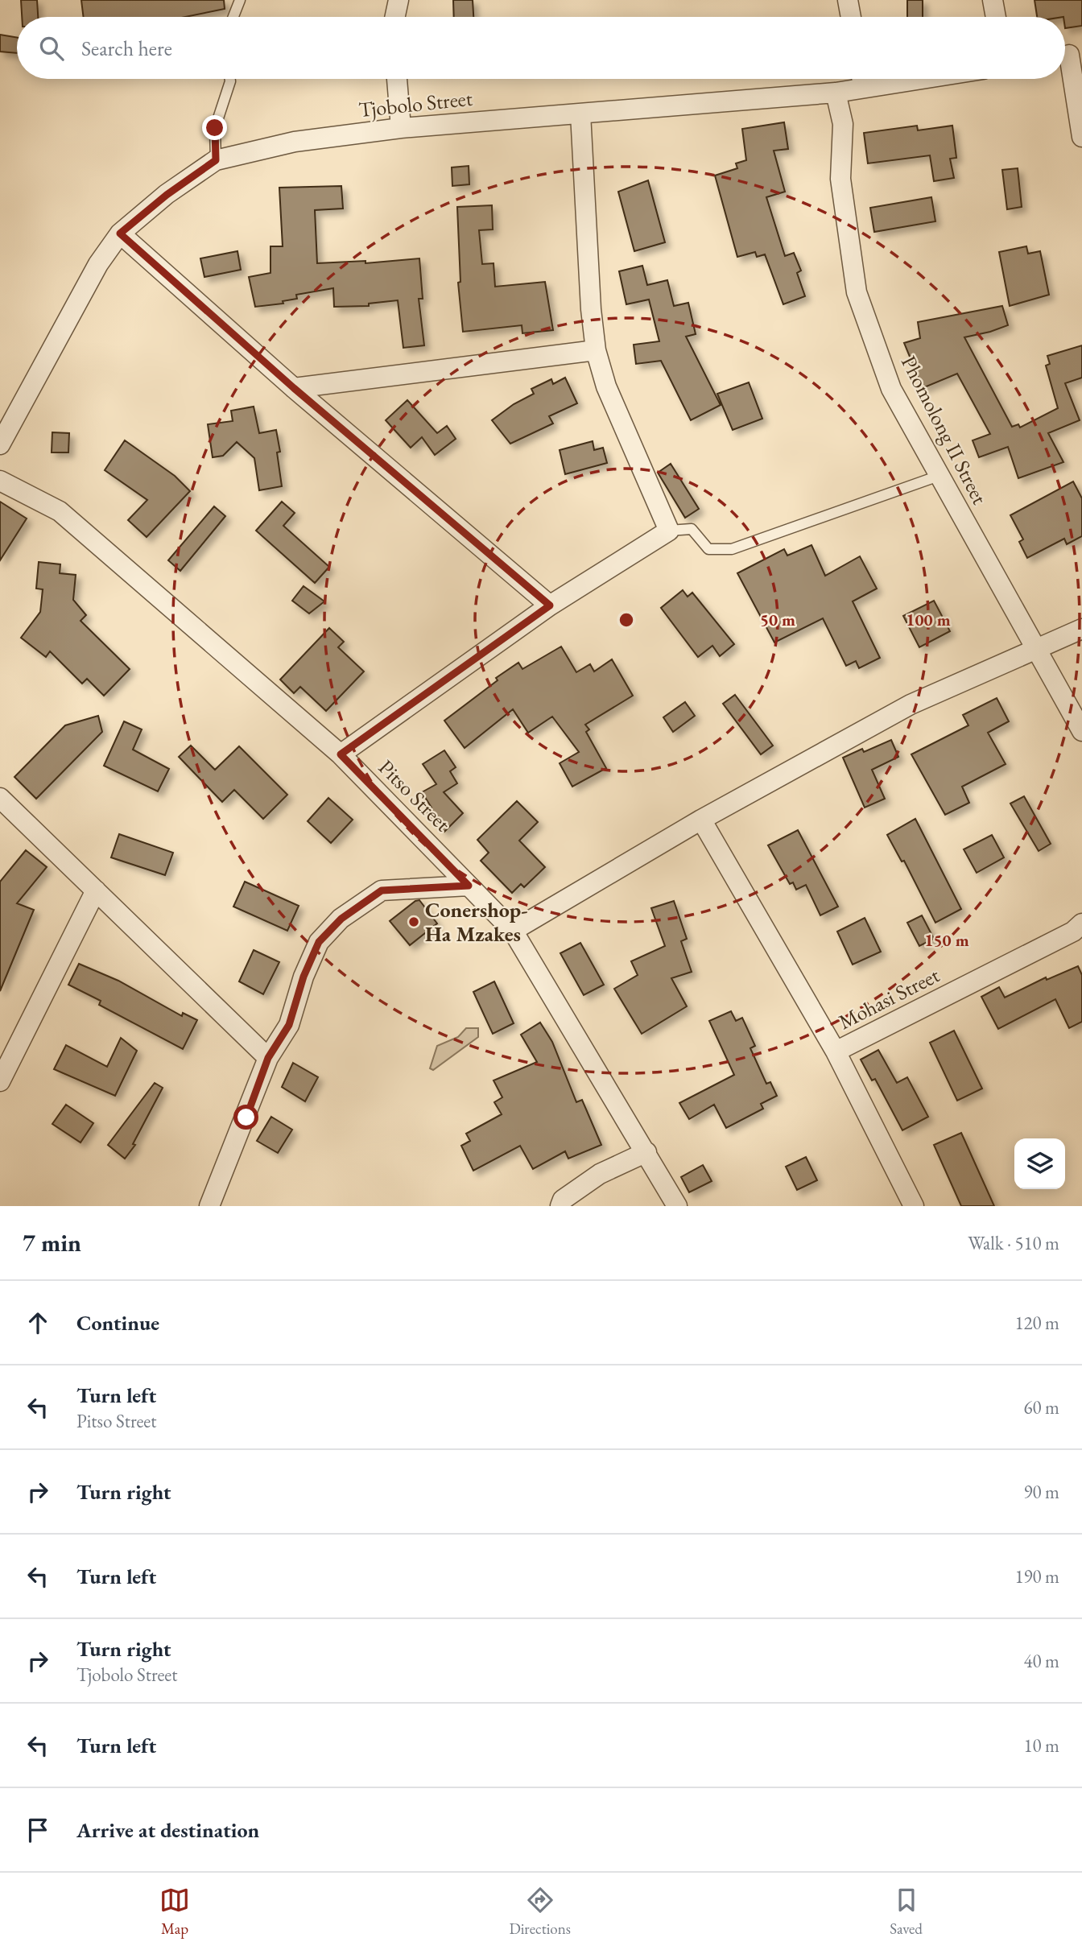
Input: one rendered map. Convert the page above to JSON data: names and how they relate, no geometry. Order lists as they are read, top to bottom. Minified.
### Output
{"streets":{"street":["Tjobolo Street","Phomolong II Street","Pitso Street","Mohasi Street"]},"crossings":[["Tjobolo Street","Phomolong II Street"]],"places":["Conershop- Ha Mzakes"],"page":{"search":"Search here","heading":["7 min","Walk · 510 m"],"list":[["Continue","120 m"],["Turn left","Pitso Street","60 m"],["Turn right","90 m"],["Turn left","190 m"],["Turn right","Tjobolo Street","40 m"],["Turn left","10 m"],"Arrive at destination"],"nav":["Map","Directions","Saved"]},"rings":["50 m","100 m","150 m"]}
